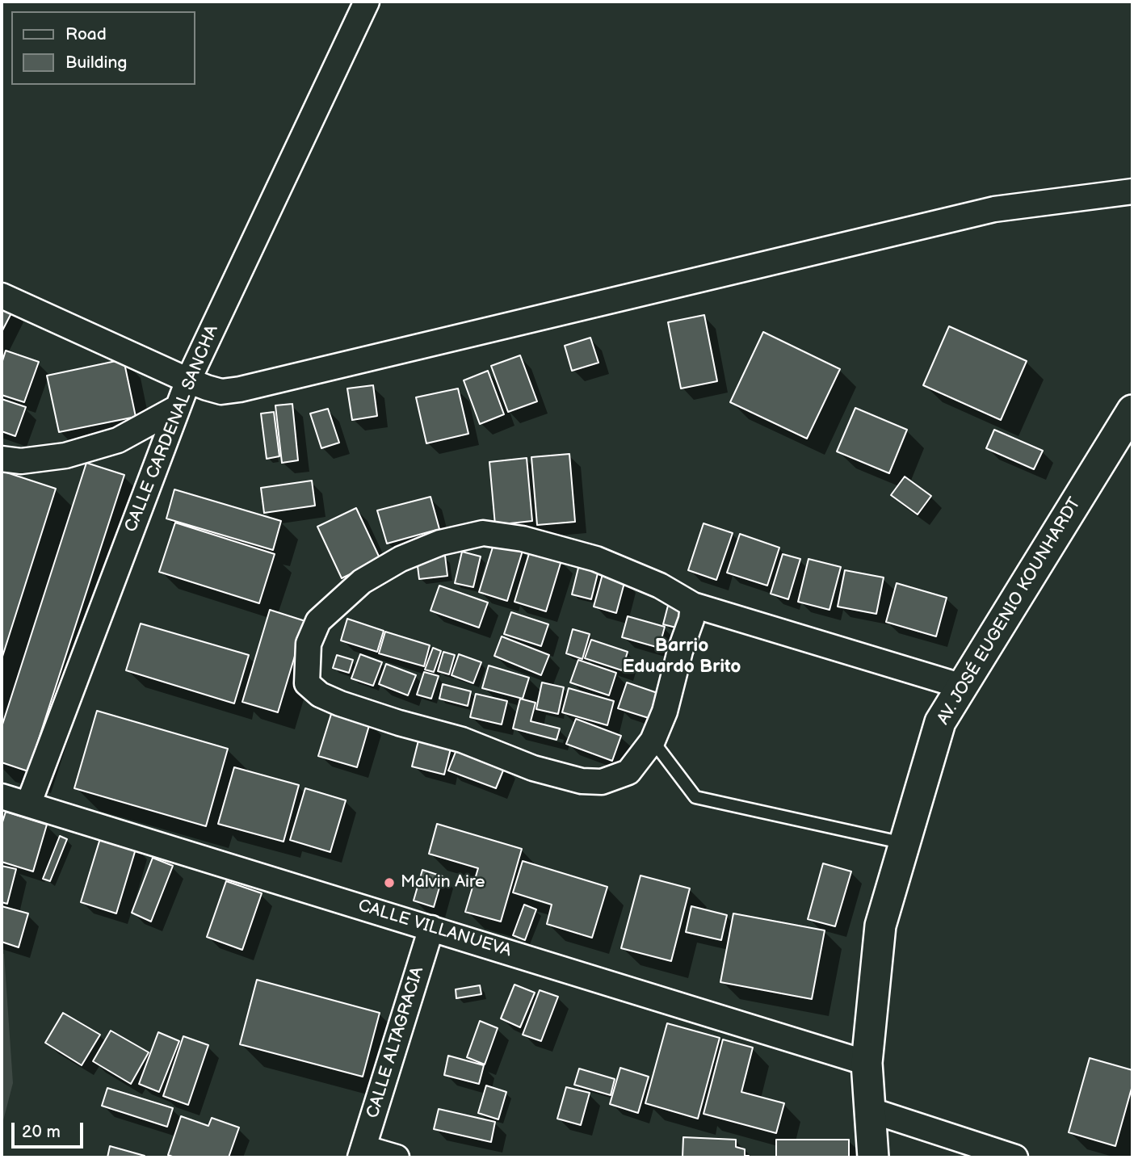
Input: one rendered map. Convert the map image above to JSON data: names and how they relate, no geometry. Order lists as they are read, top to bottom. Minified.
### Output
{"streets":{"street":["CALLE CARDENAL SANCHA","AV. JOSÉ EUGENIO KOUNHARDT","CALLE VILLANUEVA","CALLE ALTAGRACIA"]},"crossings":[["CALLE CARDENAL SANCHA","CALLE VILLANUEVA"],["AV. JOSÉ EUGENIO KOUNHARDT","CALLE VILLANUEVA"],["CALLE VILLANUEVA","CALLE ALTAGRACIA"]],"districts":["Barrio Eduardo Brito"],"places":["Malvin Aire"],"legend":["Road","Building"],"scale_bar":"20 m"}
